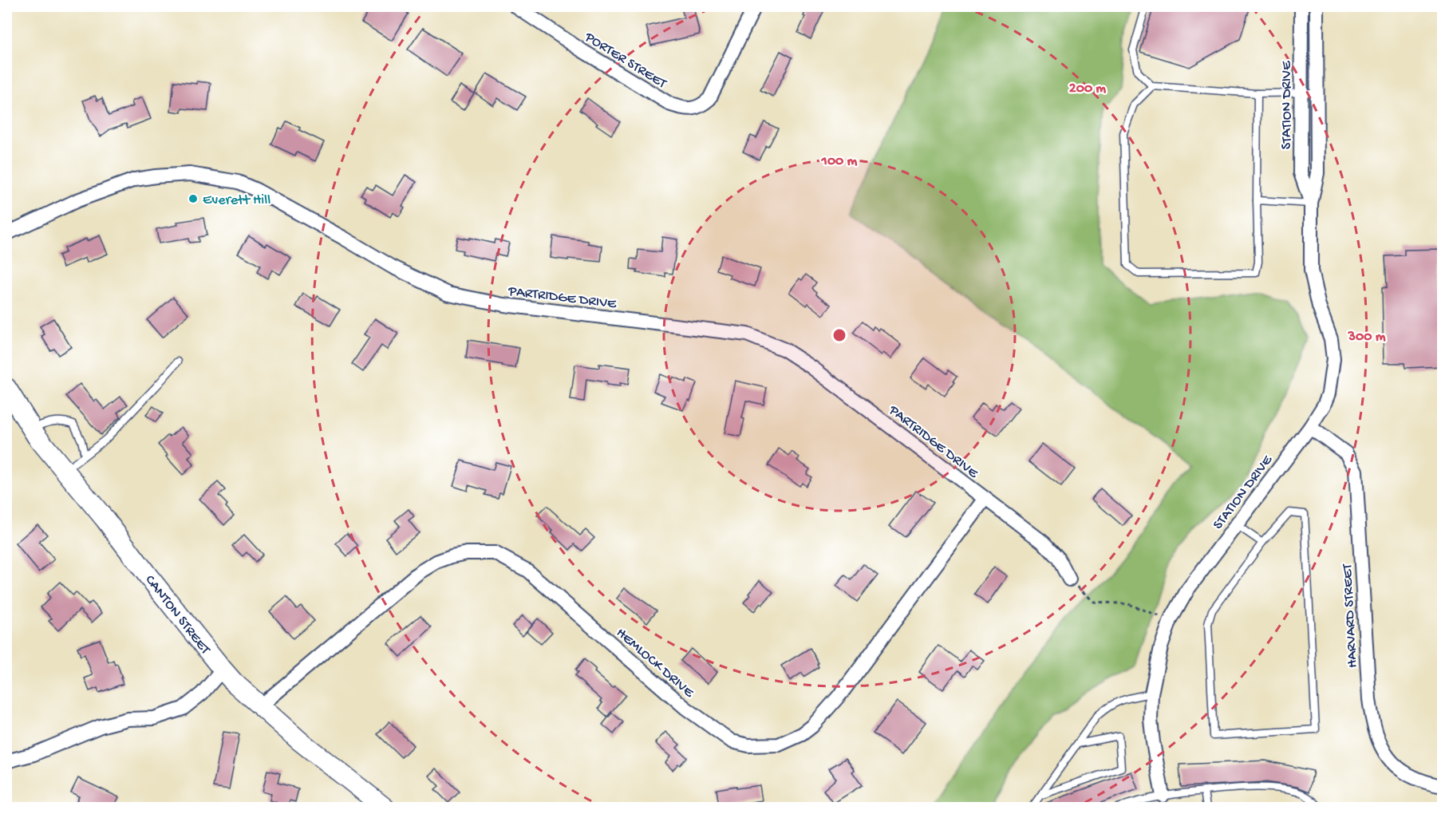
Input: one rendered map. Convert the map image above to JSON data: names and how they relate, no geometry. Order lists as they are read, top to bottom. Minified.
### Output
{"streets":{"main road":["CANTON STREET"],"street":["PORTER STREET","STATION DRIVE","PARTRIDGE DRIVE","HARVARD STREET","HEMLOCK DRIVE"]},"crossings":[["STATION DRIVE","HARVARD STREET"],["PARTRIDGE DRIVE","HEMLOCK DRIVE"],["CANTON STREET","HEMLOCK DRIVE"]],"places":["Everett Hill"],"rings":["200 m","100 m","300 m"]}
